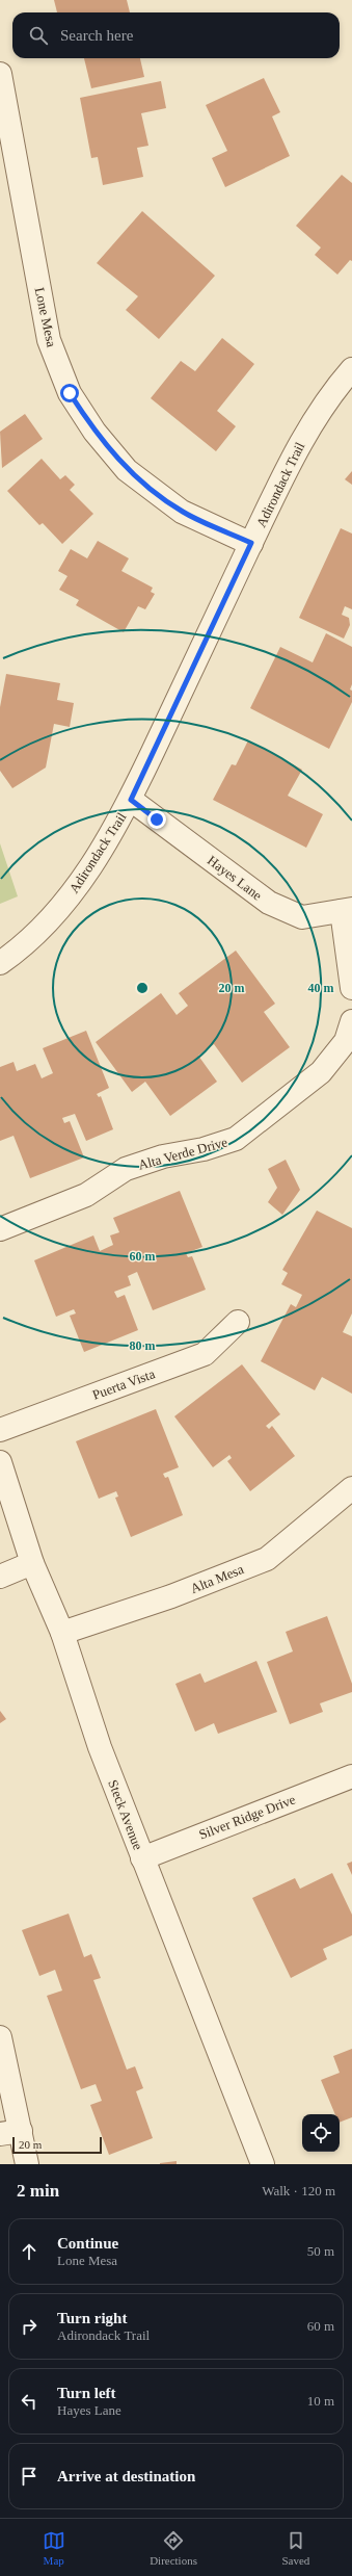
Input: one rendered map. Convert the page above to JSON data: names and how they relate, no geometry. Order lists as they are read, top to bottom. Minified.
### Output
{"streets":{"street":["Lone Mesa","Adirondack Trail","Hayes Lane","Alta Verde Drive","Puerta Vista","Alta Mesa","Steck Avenue","Silver Ridge Drive"]},"crossings":[["Lone Mesa","Adirondack Trail"],["Adirondack Trail","Hayes Lane"],["Alta Mesa","Steck Avenue"],["Steck Avenue","Silver Ridge Drive"]],"scale_bar":"20 m","page":{"search":"Search here","scale":"20 m","heading":["2 min","Walk · 120 m"],"list":[["Continue","Lone Mesa","50 m"],["Turn right","Adirondack Trail","60 m"],["Turn left","Hayes Lane","10 m"],"Arrive at destination"],"nav":["Map","Directions","Saved"]},"rings":["20 m","40 m","60 m","80 m"]}
